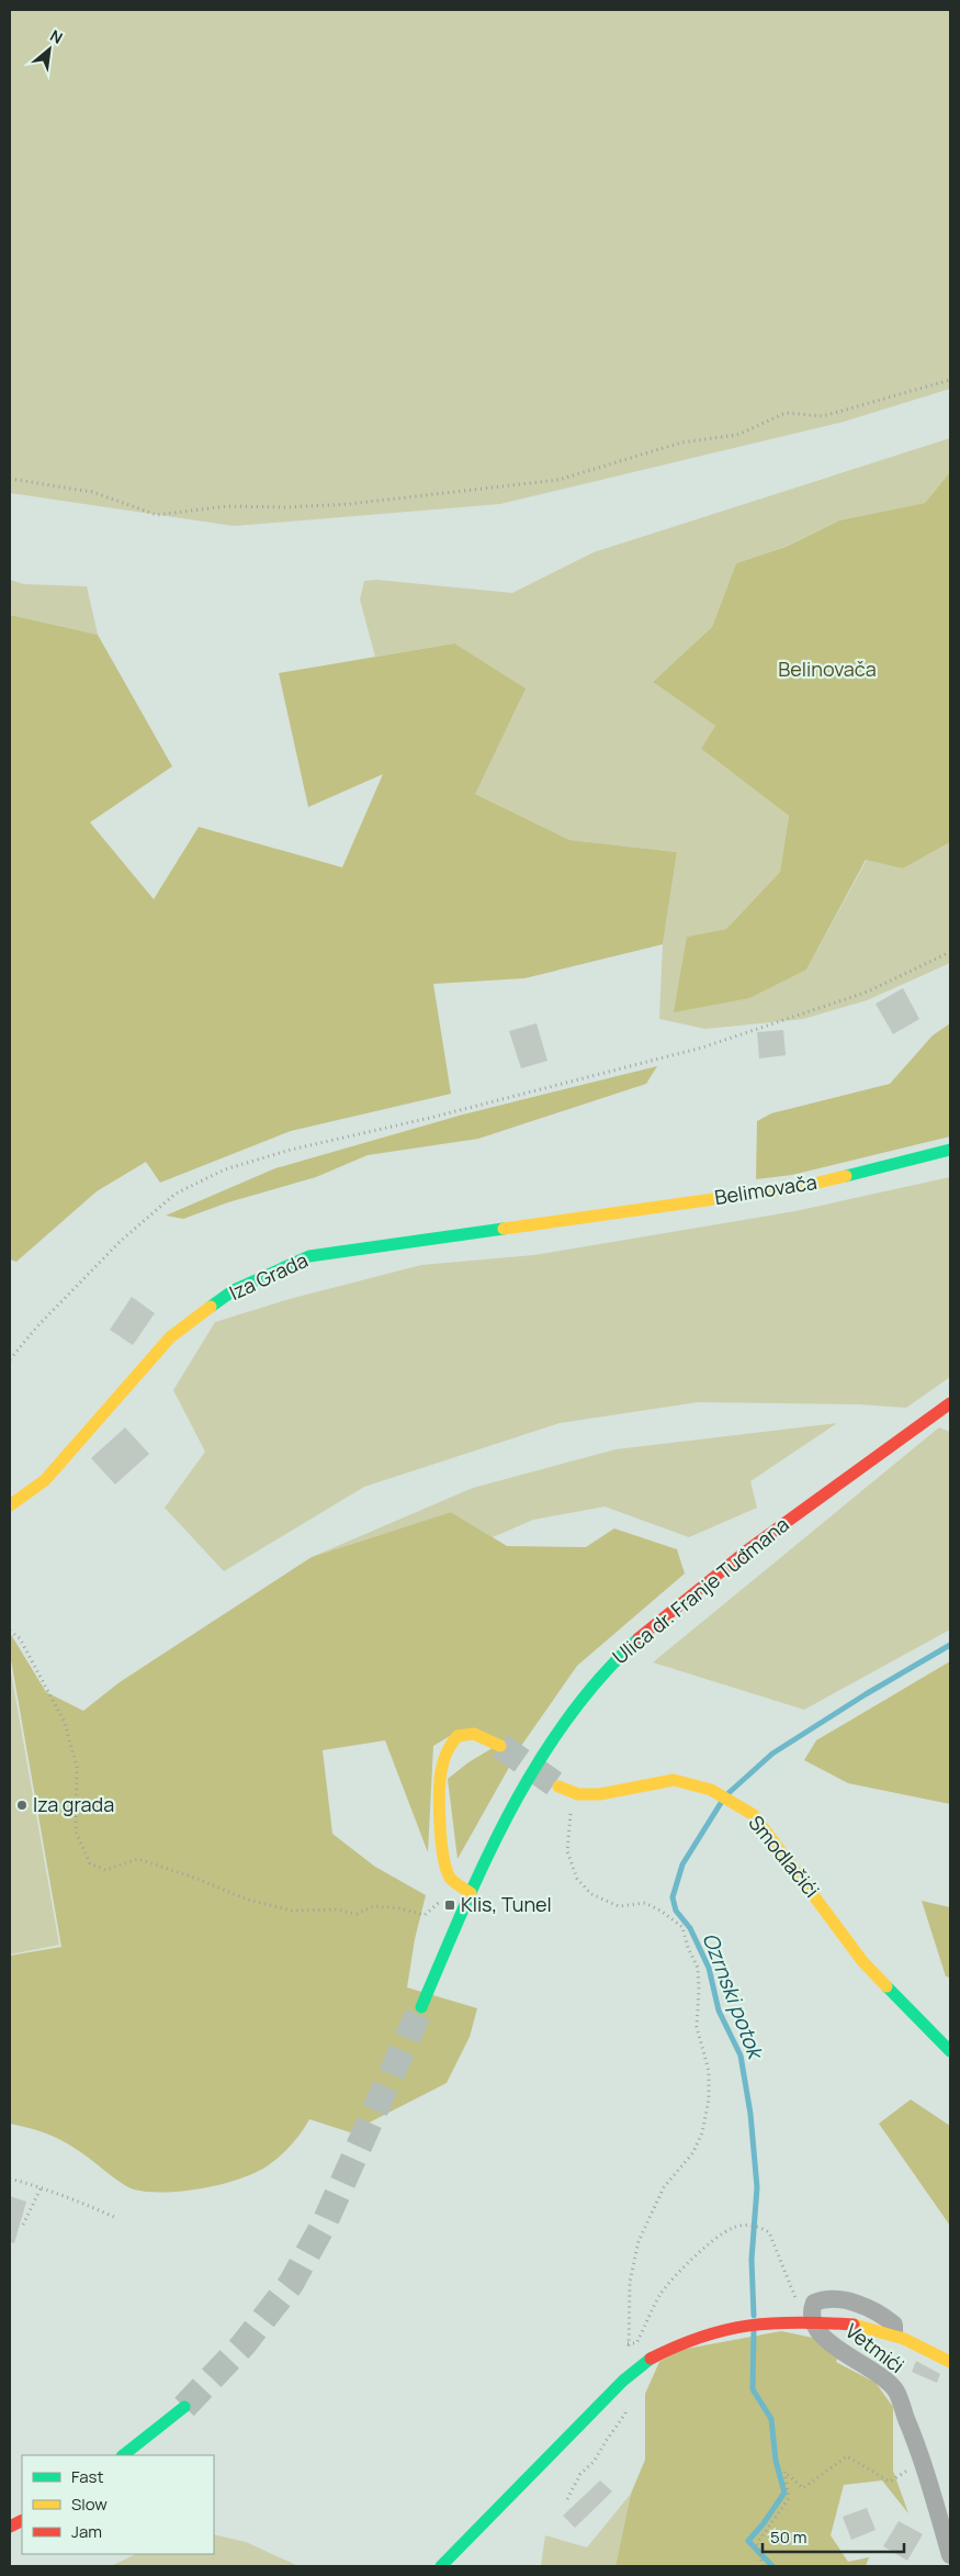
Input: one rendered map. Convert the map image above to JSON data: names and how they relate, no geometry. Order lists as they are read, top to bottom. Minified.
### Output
{"streets":{"street":["Belimovača","Iza Grada","Ulica dr. Franje Tuđmana","Smodlačići","Vetmići"]},"crossings":[["Belimovača","Iza Grada"]],"water":["Ozrnski potok"],"parks":["Belinovača"],"places":{"other":["Iza grada"],"transit":["Klis, Tunel"]},"legend":["Fast","Slow","Jam"],"scale_bar":"50 m","north":"top right"}
